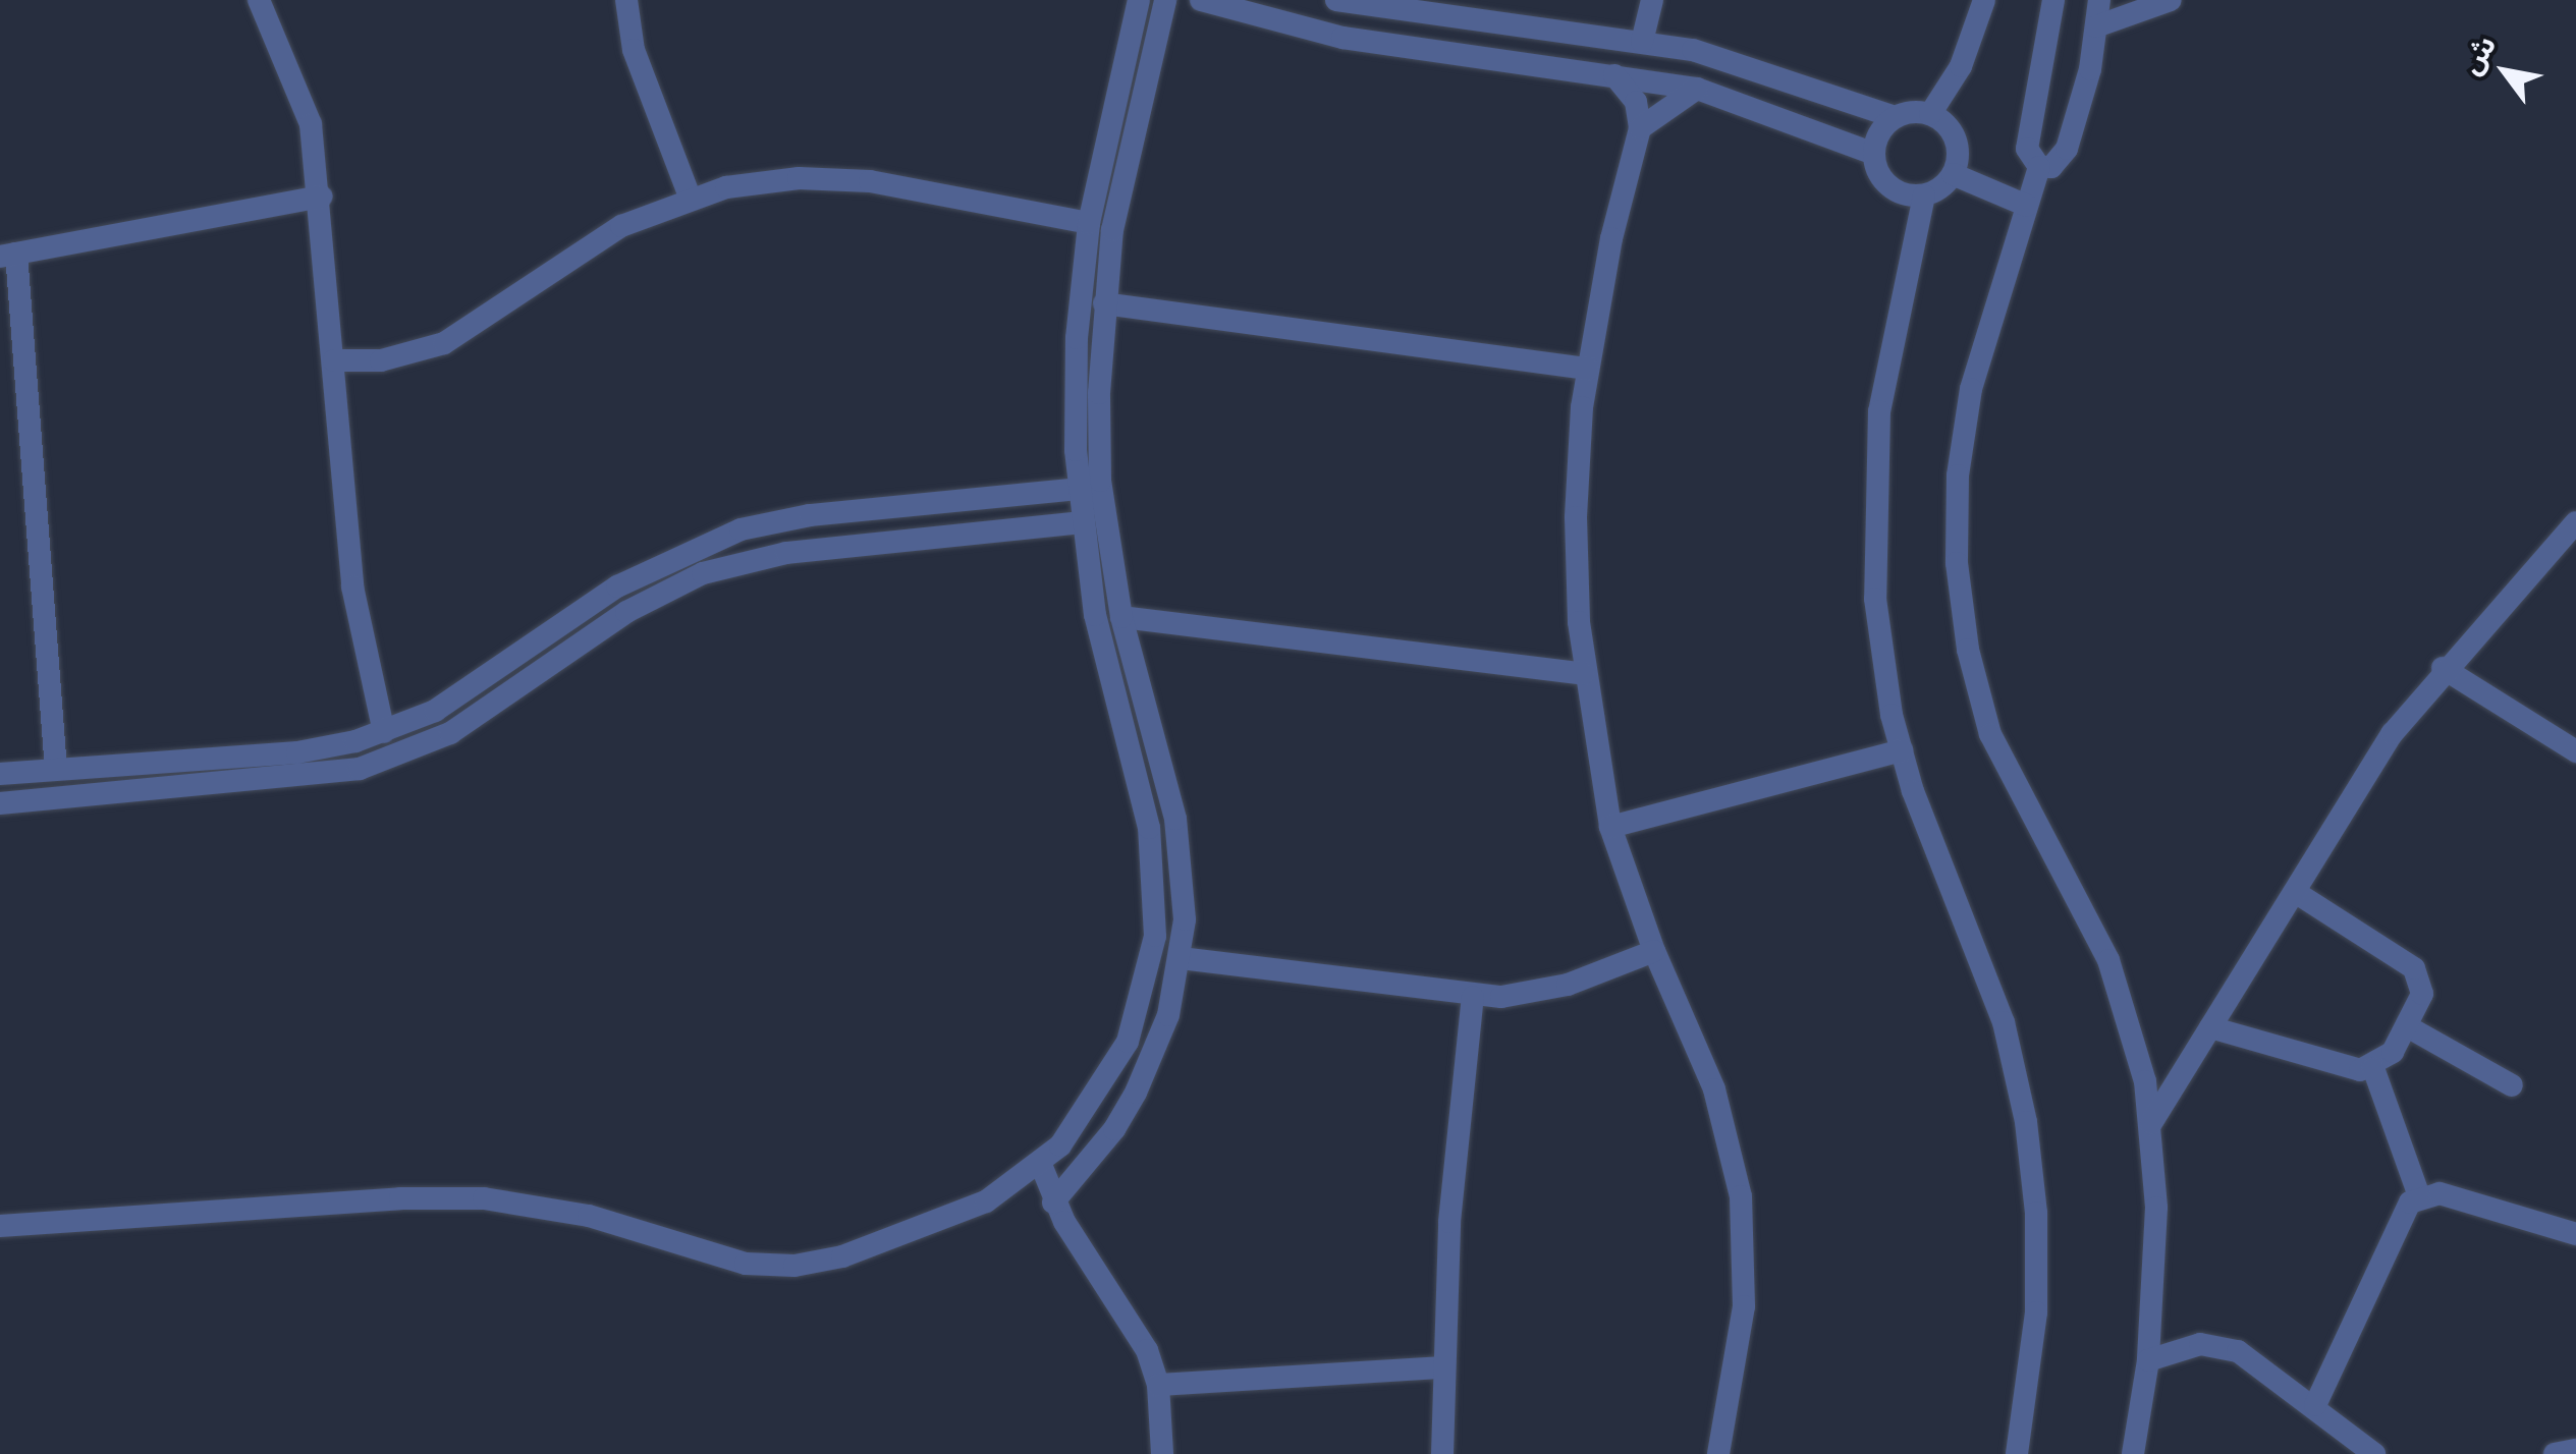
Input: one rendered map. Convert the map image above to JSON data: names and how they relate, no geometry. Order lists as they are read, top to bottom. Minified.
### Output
{"north":"top left"}
